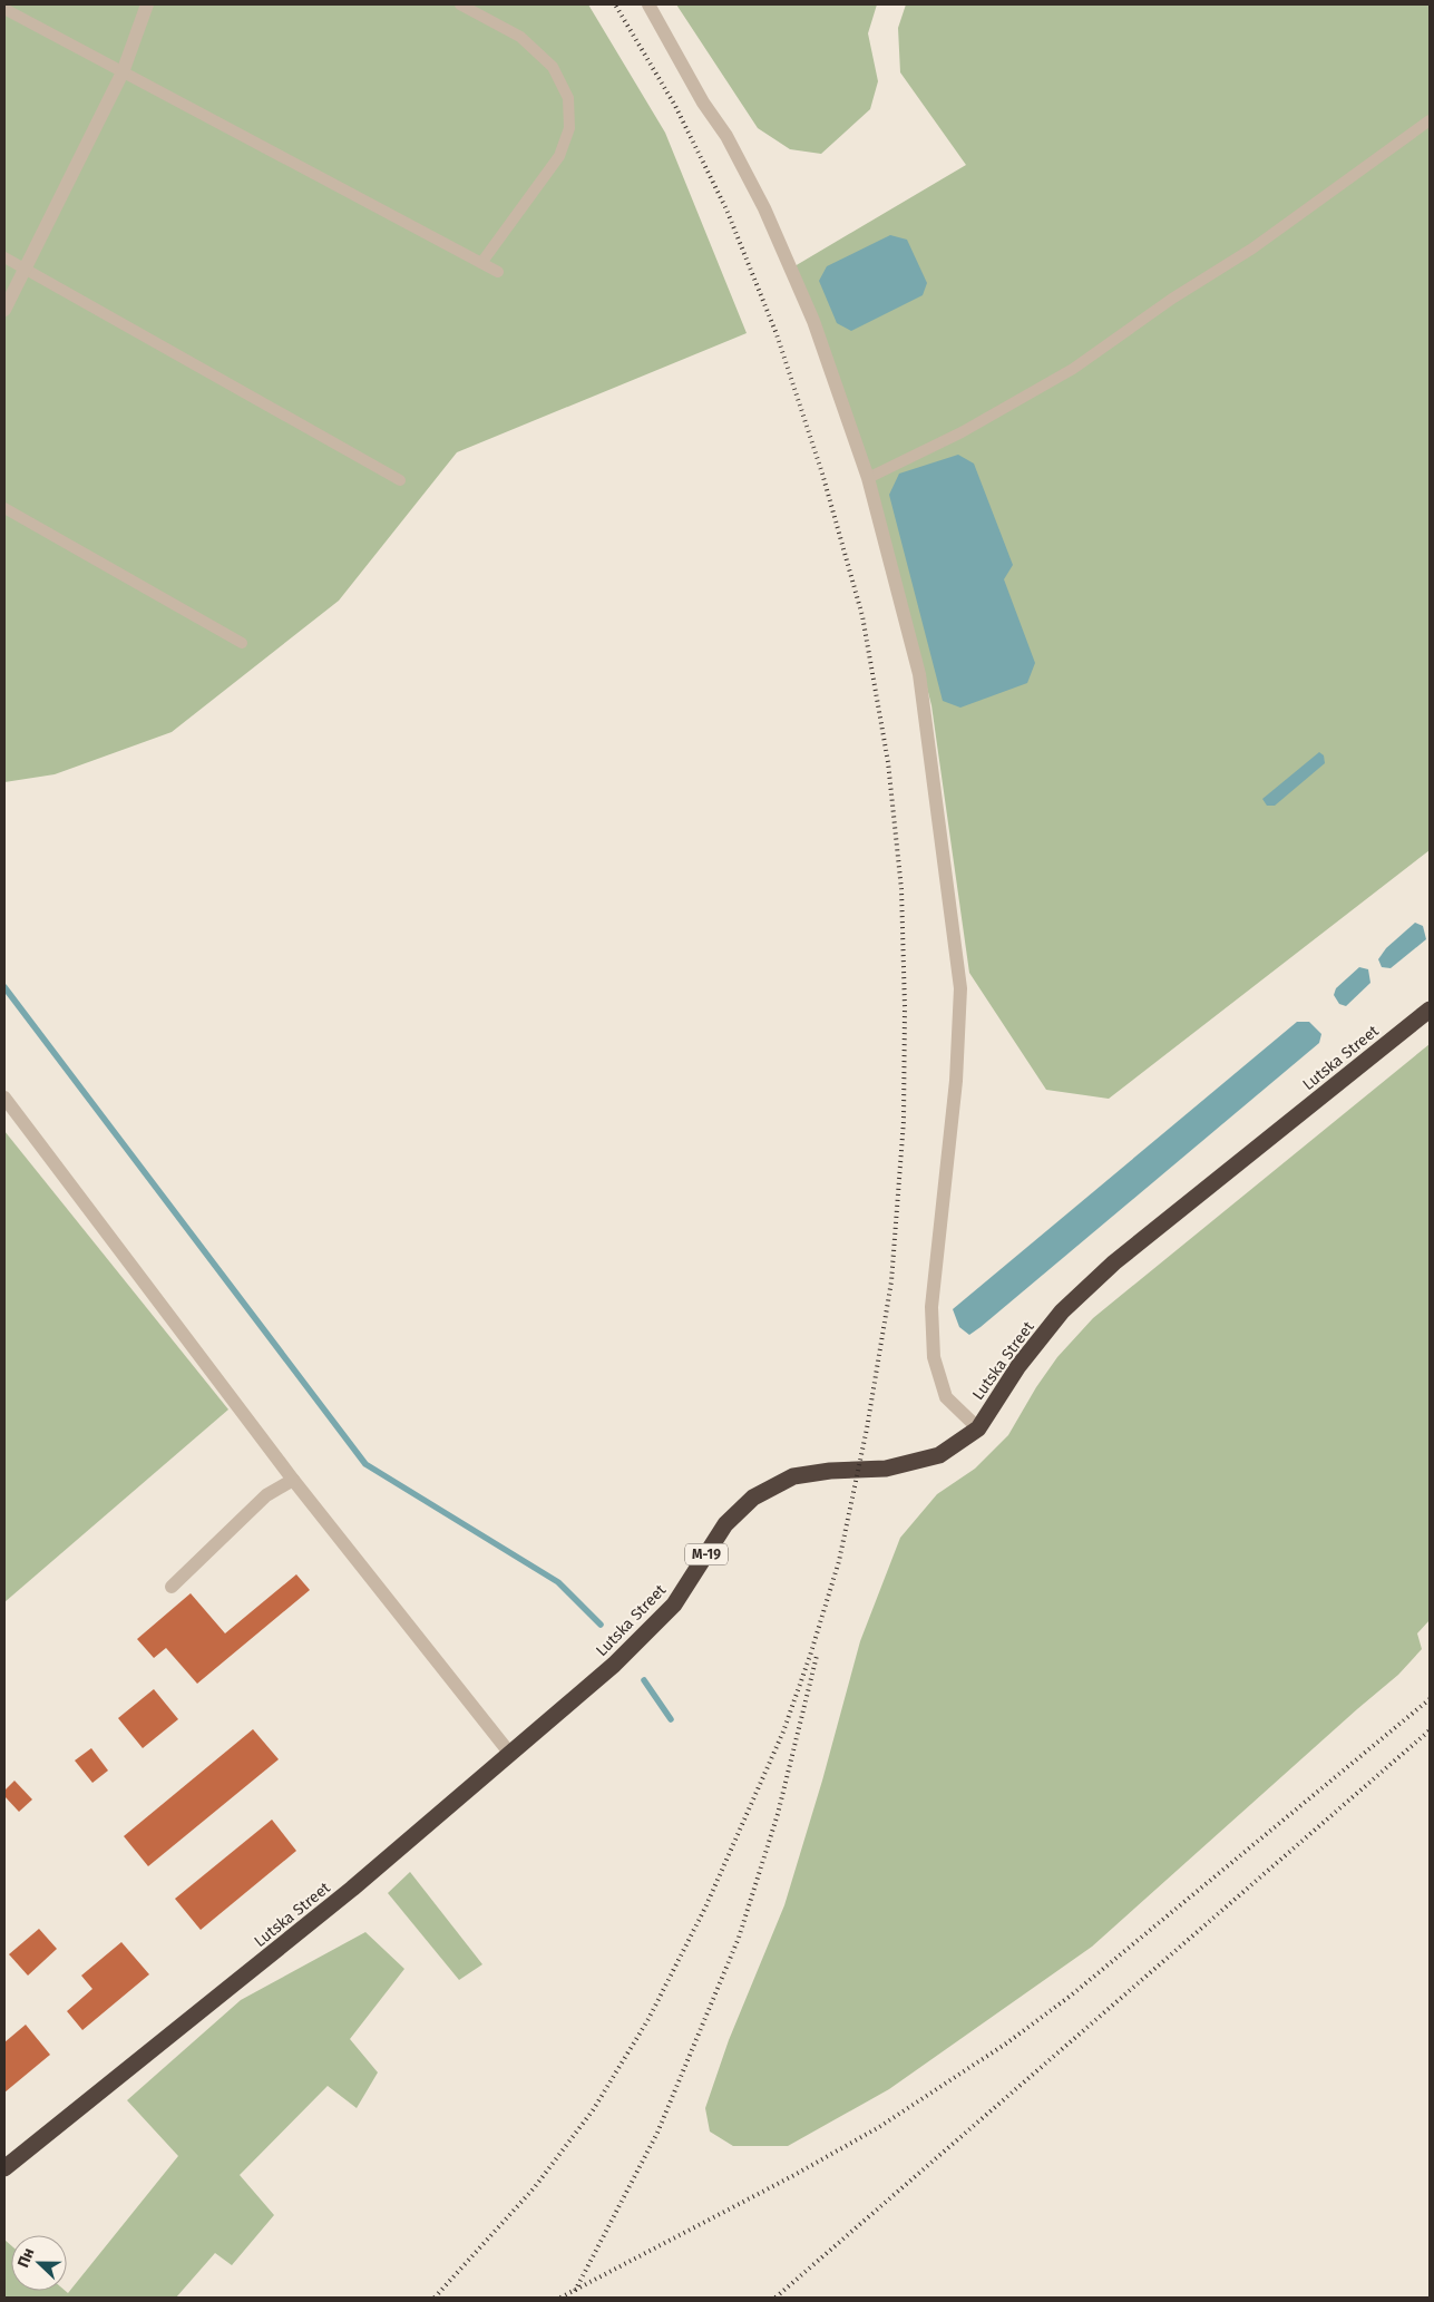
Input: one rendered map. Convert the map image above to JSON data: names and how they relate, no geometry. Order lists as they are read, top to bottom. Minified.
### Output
{"streets":{"highway":["Lutska Street","М-19"]},"north":"left"}
